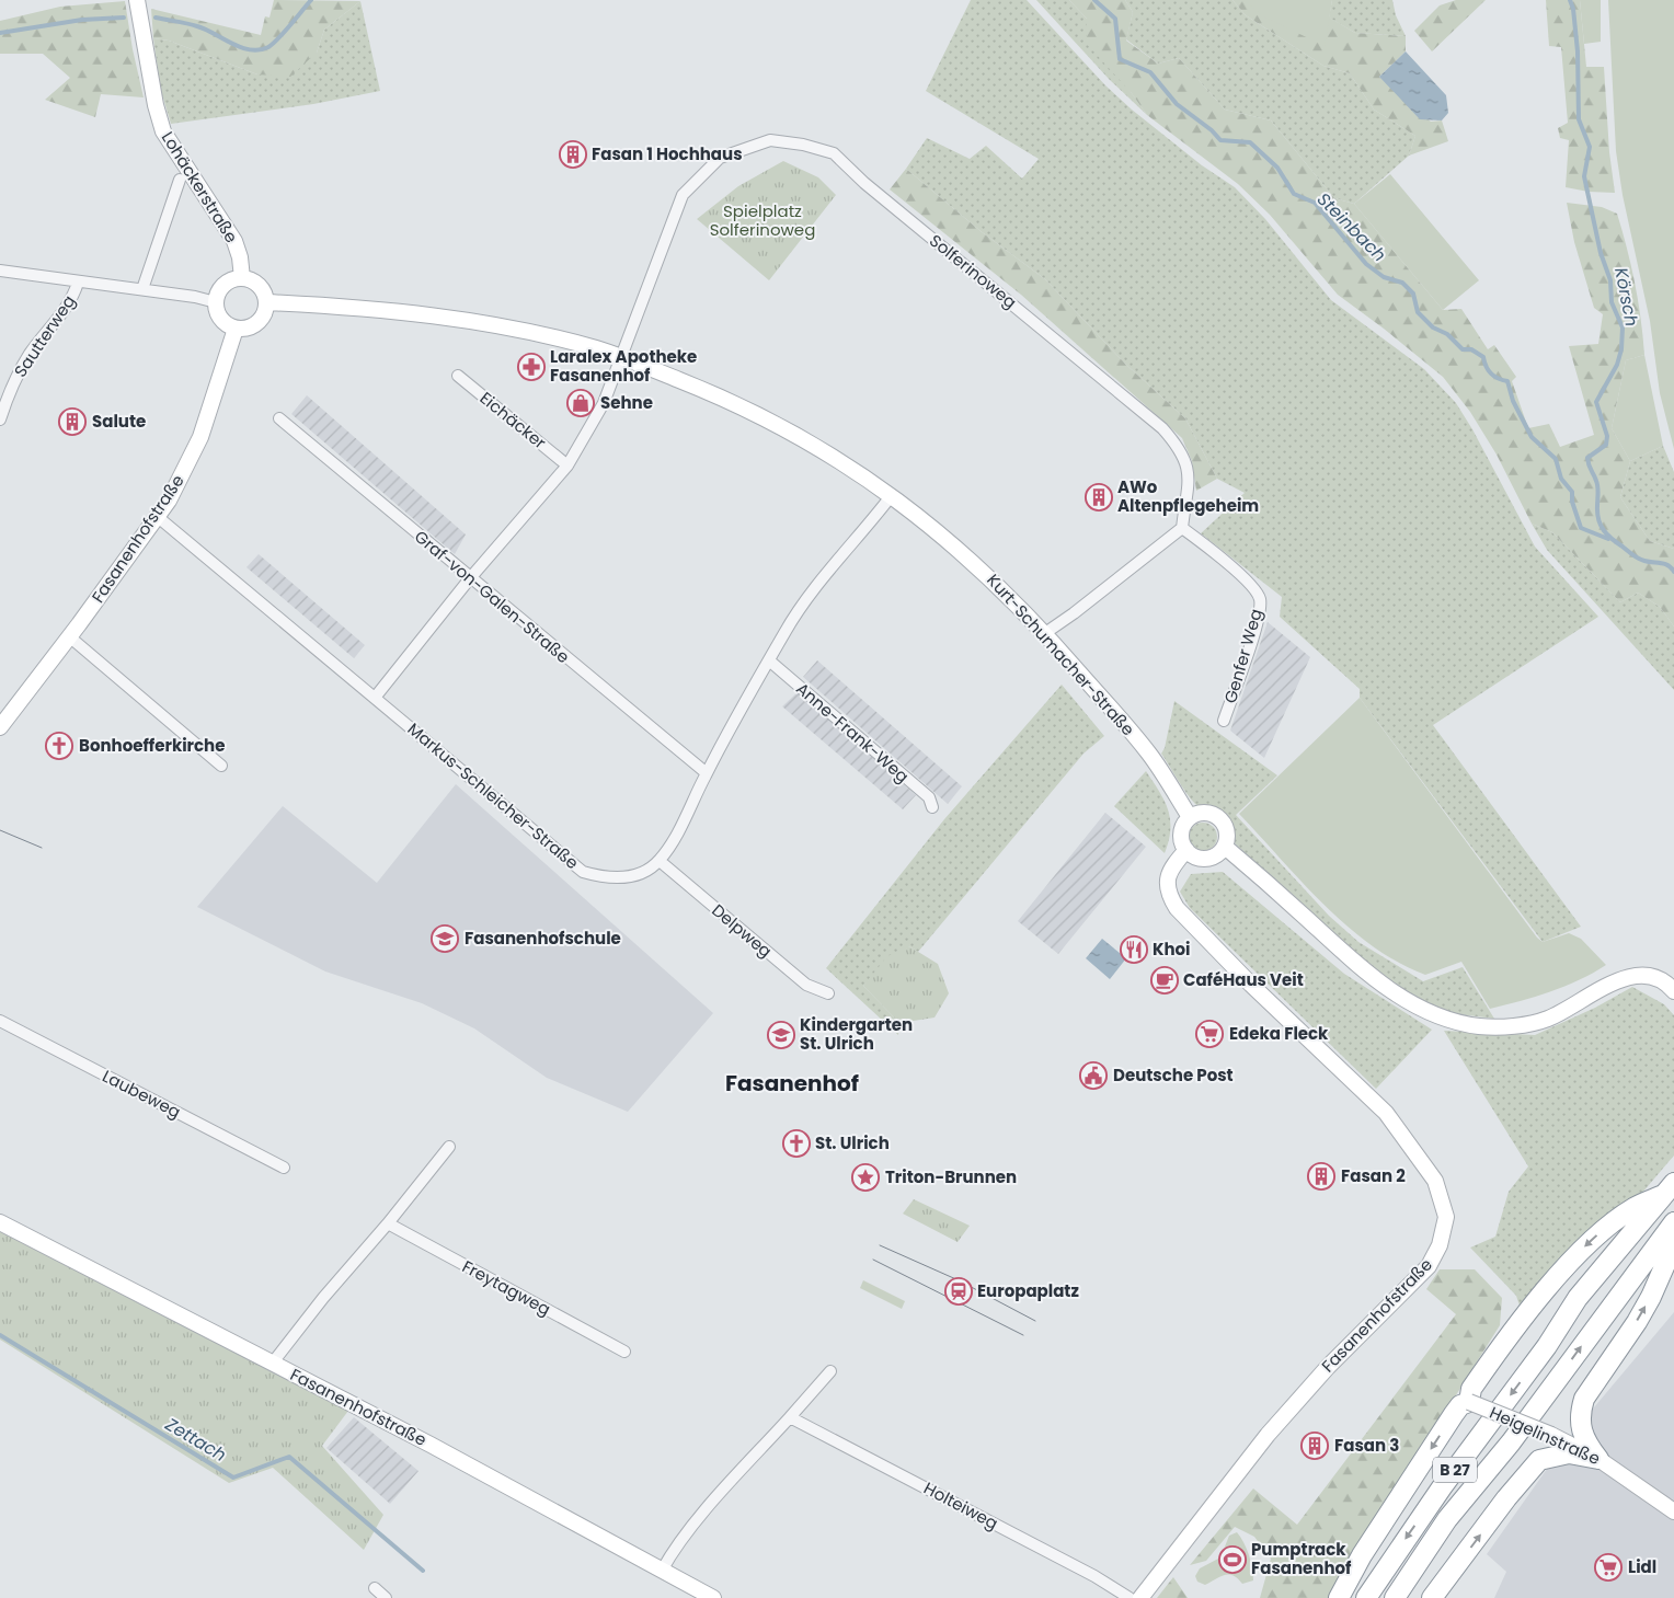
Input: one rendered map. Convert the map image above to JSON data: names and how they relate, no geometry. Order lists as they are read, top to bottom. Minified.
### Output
{"streets":{"highway":["B 27"],"street":["Lohäckerstraße","Solferinoweg","Sautterweg","Eichäcker","Fasanenhofstraße","Graf-von-Galen-Straße","Kurt-Schumacher-Straße","Genfer Weg","Anne-Frank-Weg","Markus-Schleicher-Straße","Delpweg","Laubeweg","Freytagweg","Heigelinstraße","Holteiweg"]},"crossings":[["Lohäckerstraße","Fasanenhofstraße"],["Lohäckerstraße","Kurt-Schumacher-Straße"],["Solferinoweg","Eichäcker"],["Solferinoweg","Graf-von-Galen-Straße"],["Solferinoweg","Kurt-Schumacher-Straße"],["Solferinoweg","Genfer Weg"],["Solferinoweg","Markus-Schleicher-Straße"],["Fasanenhofstraße","Kurt-Schumacher-Straße"],["Fasanenhofstraße","Markus-Schleicher-Straße"],["Graf-von-Galen-Straße","Markus-Schleicher-Straße"],["Kurt-Schumacher-Straße","Markus-Schleicher-Straße"],["Anne-Frank-Weg","Markus-Schleicher-Straße"],["Markus-Schleicher-Straße","Delpweg"]],"districts":["Fasanenhof"],"water":["Steinbach","Körsch","Zettach"],"parks":["Spielplatz Solferinoweg"],"places":{"building":["Fasan 1 Hochhaus","Salute","AWo Altenpflegeheim","Fasan 2","Fasan 3"],"pharmacy":["Laralex Apotheke Fasanenhof"],"shop":["Sehne"],"church":["Bonhoefferkirche","St. Ulrich"],"school or university":["Fasanenhofschule","Kindergarten St. Ulrich"],"restaurant":["Khoi"],"cafe":["CaféHaus Veit"],"supermarket":["Edeka Fleck","Lidl"],"public building":["Deutsche Post"],"place":["Triton-Brunnen"],"station":["Europaplatz"],"sports":["Pumptrack Fasanenhof"]}}
